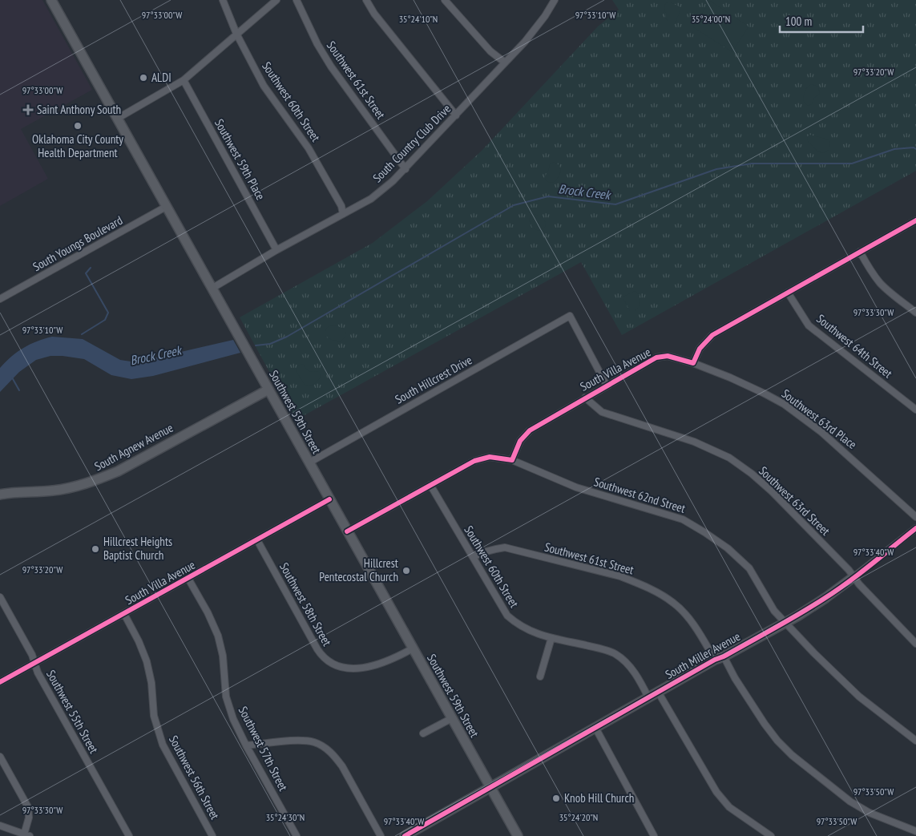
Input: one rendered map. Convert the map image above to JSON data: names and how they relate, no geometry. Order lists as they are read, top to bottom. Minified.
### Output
{"streets":{"main road":["Southwest 59th Street","South Agnew Avenue","South Miller Avenue"],"street":["Southwest 61st Street","Southwest 60th Street","South Country Club Drive","Southwest 59th Place","South Youngs Boulevard","Southwest 64th Street","South Villa Avenue","South Hillcrest Drive","Southwest 63rd Place","Southwest 62nd Street","Southwest 63rd Street","Southwest 58th Street","Southwest 55th Street","Southwest 57th Street","Southwest 56th Street"]},"crossings":[["Southwest 61st Street","Southwest 60th Street"],["Southwest 61st Street","South Country Club Drive"],["Southwest 61st Street","South Miller Avenue"],["Southwest 60th Street","South Country Club Drive"],["Southwest 60th Street","South Miller Avenue"],["South Country Club Drive","Southwest 59th Place"],["South Country Club Drive","Southwest 59th Street"],["South Youngs Boulevard","Southwest 59th Street"],["South Villa Avenue","South Hillcrest Drive"],["South Villa Avenue","Southwest 59th Street"],["South Villa Avenue","Southwest 63rd Place"],["South Villa Avenue","Southwest 62nd Street"],["South Villa Avenue","Southwest 63rd Street"],["South Villa Avenue","Southwest 58th Street"],["South Villa Avenue","Southwest 55th Street"],["South Villa Avenue","Southwest 57th Street"],["South Villa Avenue","Southwest 56th Street"],["South Hillcrest Drive","Southwest 59th Street"],["Southwest 59th Street","South Agnew Avenue"],["Southwest 59th Street","Southwest 58th Street"],["Southwest 59th Street","South Miller Avenue"],["Southwest 62nd Street","South Miller Avenue"],["Southwest 63rd Street","South Miller Avenue"]],"water":["Brock Creek"],"places":{"other":["ALDI","Oklahoma City County Health Department","Hillcrest Heights Baptist Church","Hillcrest Pentecostal Church","Knob Hill Church"],"health":["Saint Anthony South"]},"scale_bar":"100 m","coordinates":["97°33'00\"W","97°33'10\"W","35°24'10\"N","35°24'00\"N","97°33'20\"W","97°33'30\"W","97°33'40\"W","97°33'50\"W","35°24'30\"N","35°24'20\"N"]}
